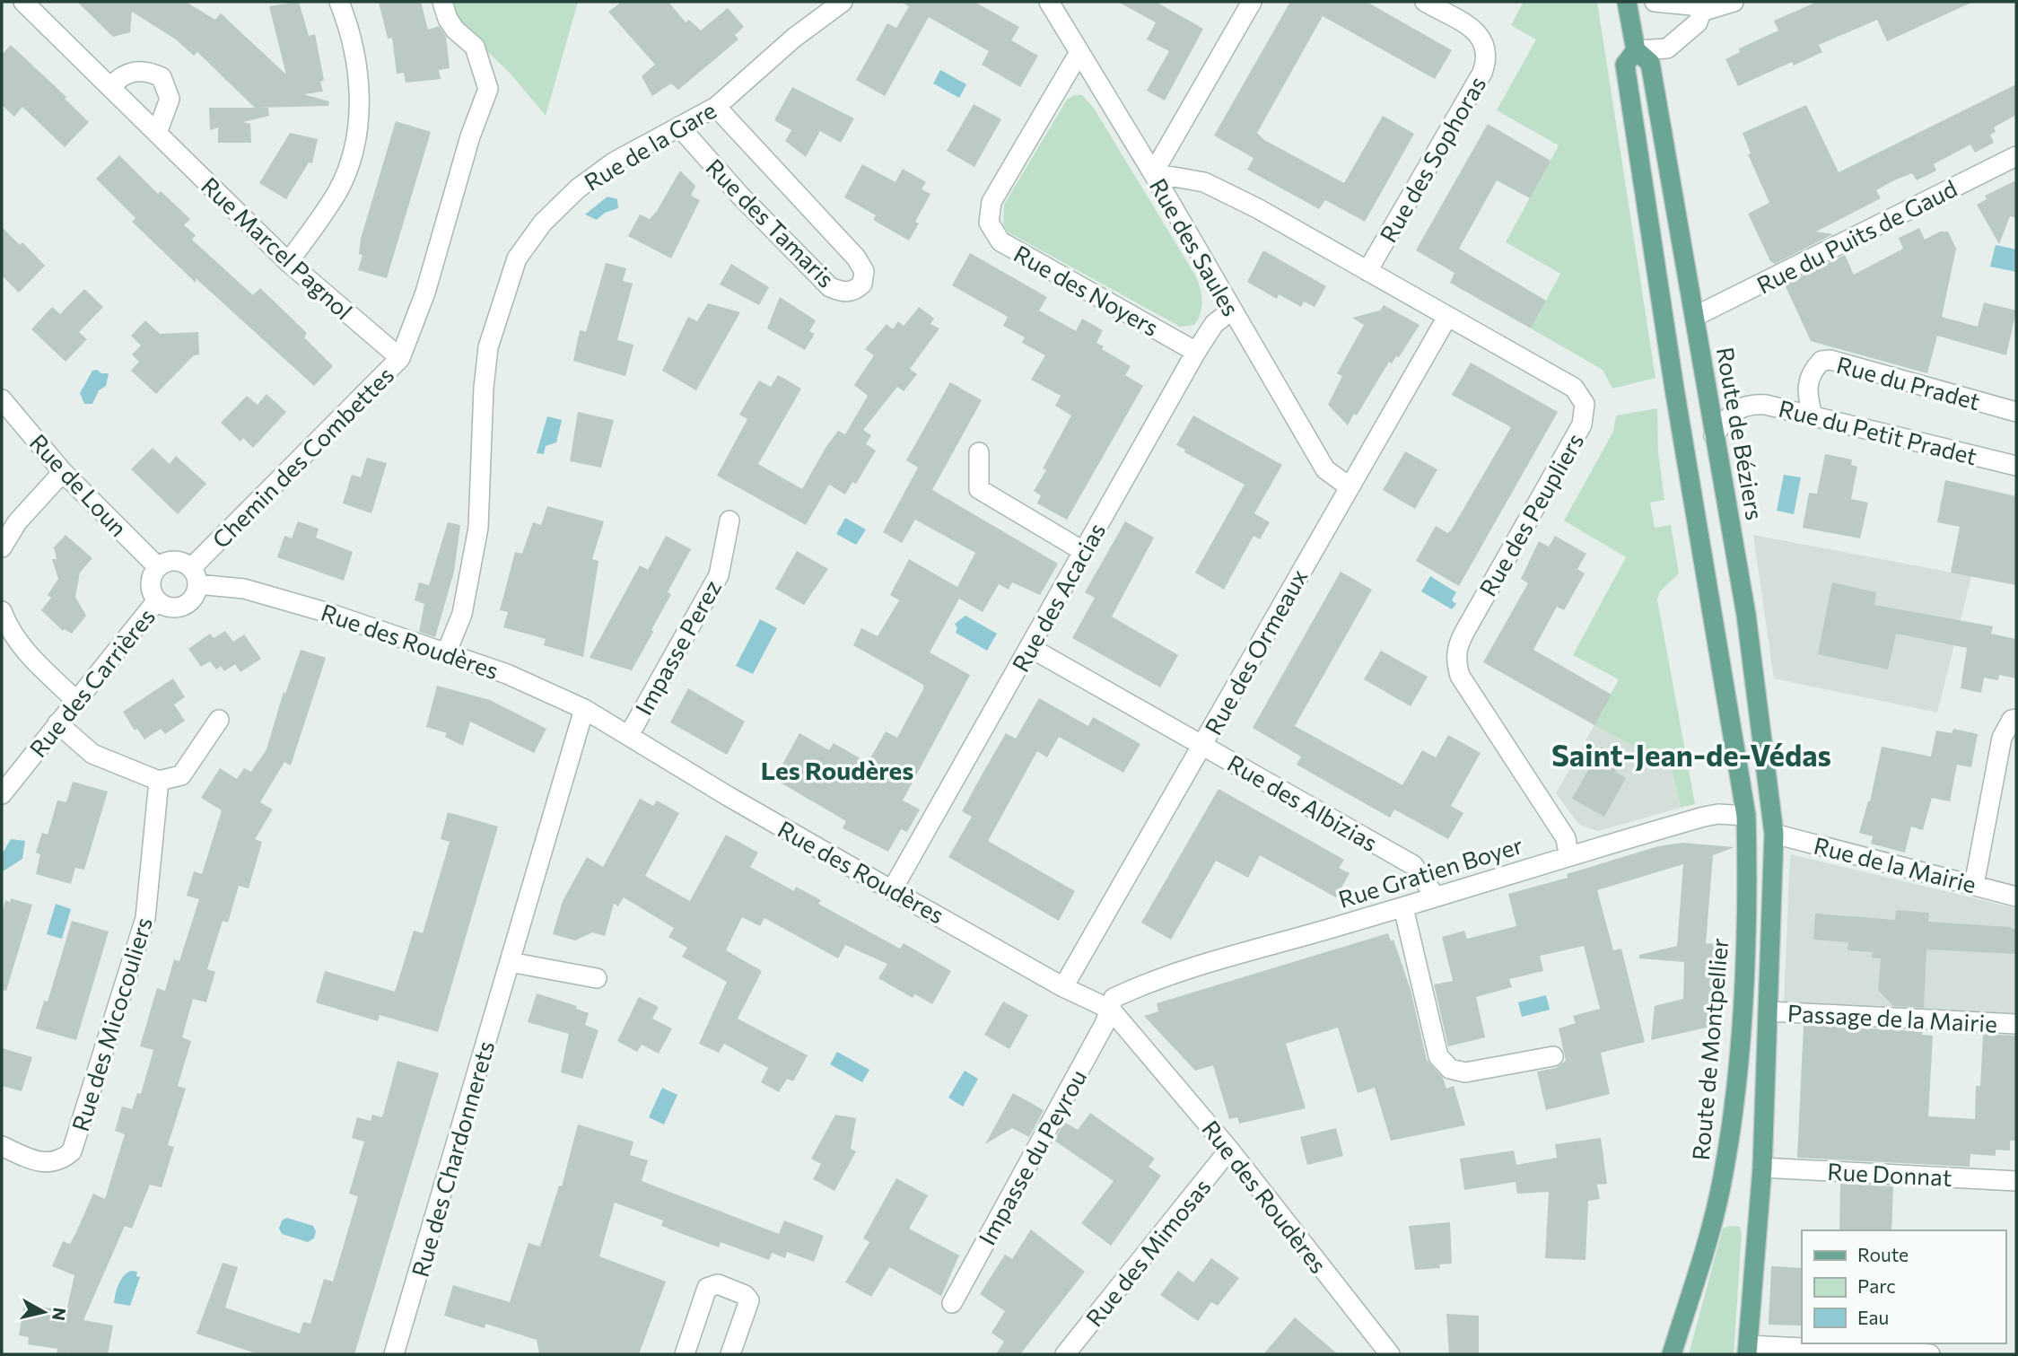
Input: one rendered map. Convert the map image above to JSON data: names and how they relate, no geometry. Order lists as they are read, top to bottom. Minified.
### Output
{"streets":{"main road":["Route de Béziers","Route de Montpellier"],"street":["Rue de la Gare","Rue des Sophoras","Rue des Tamaris","Rue du Puits de Gaud","Rue des Saules","Rue Marcel Pagnol","Rue des Noyers","Rue du Pradet","Rue du Petit Pradet","Chemin des Combettes","Rue de Loun","Rue des Peupliers","Rue des Acacias","Rue des Roudères","Impasse Perez","Rue des Ormeaux","Rue des Carrières","Rue des Albizias","Rue de la Mairie","Rue Gratien Boyer","Passage de la Mairie","Rue des Micocouliers","Impasse du Peyrou","Rue des Chardonnerets","Rue Donnat","Rue des Mimosas"]},"crossings":[["Rue de la Gare","Rue des Tamaris"],["Rue de la Gare","Rue des Roudères"],["Rue des Sophoras","Rue des Peupliers"],["Rue du Puits de Gaud","Route de Béziers"],["Rue des Saules","Rue des Noyers"],["Rue des Saules","Rue des Peupliers"],["Rue des Saules","Rue des Acacias"],["Rue des Saules","Rue des Ormeaux"],["Rue Marcel Pagnol","Chemin des Combettes"],["Rue des Noyers","Rue des Acacias"],["Rue du Pradet","Rue du Petit Pradet"],["Rue du Petit Pradet","Route de Béziers"],["Route de Béziers","Rue de la Mairie"],["Route de Béziers","Rue Gratien Boyer"],["Route de Béziers","Route de Montpellier"],["Chemin des Combettes","Rue de Loun"],["Chemin des Combettes","Rue des Roudères"],["Chemin des Combettes","Rue des Carrières"],["Rue de Loun","Rue des Roudères"],["Rue de Loun","Rue des Carrières"],["Rue des Peupliers","Rue des Ormeaux"],["Rue des Peupliers","Rue Gratien Boyer"],["Rue des Acacias","Rue des Roudères"],["Rue des Acacias","Rue des Albizias"],["Rue des Roudères","Impasse Perez"],["Rue des Roudères","Rue des Ormeaux"],["Rue des Roudères","Rue des Carrières"],["Rue des Roudères","Rue Gratien Boyer"],["Rue des Roudères","Impasse du Peyrou"],["Rue des Roudères","Rue des Chardonnerets"],["Rue des Roudères","Rue des Mimosas"],["Rue des Ormeaux","Rue des Albizias"],["Rue des Albizias","Rue Gratien Boyer"],["Rue Gratien Boyer","Route de Montpellier"],["Rue Gratien Boyer","Impasse du Peyrou"]],"districts":["Saint-Jean-de-Védas","Les Roudères"],"legend":["Route","Parc","Eau"],"north":"right"}
